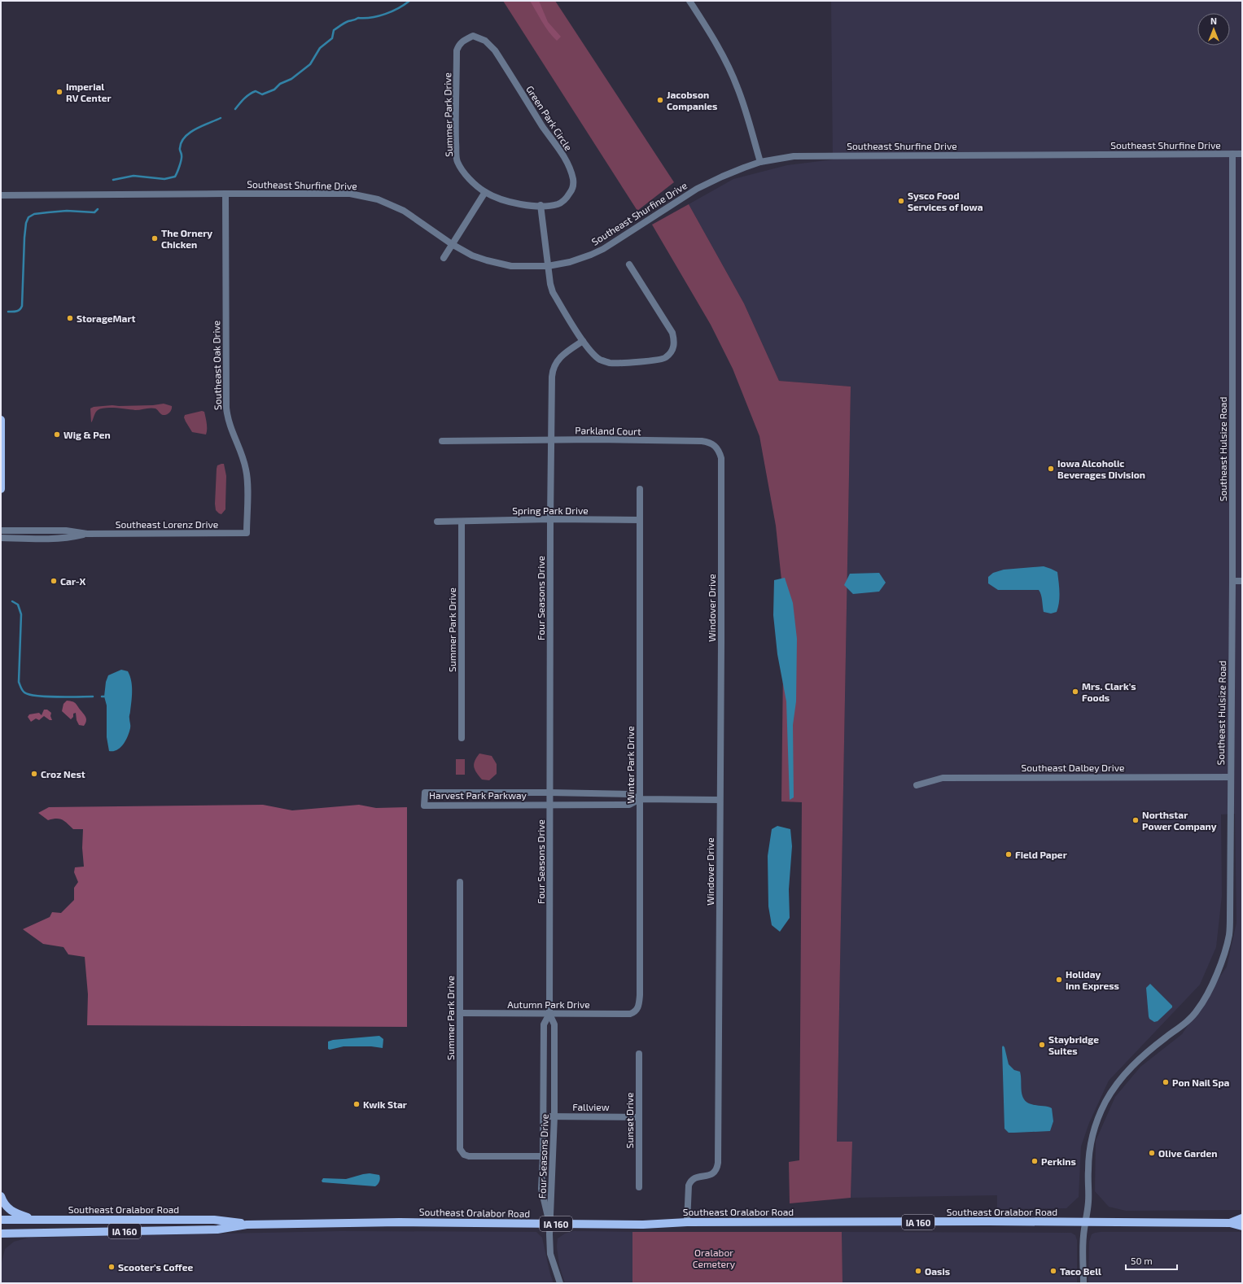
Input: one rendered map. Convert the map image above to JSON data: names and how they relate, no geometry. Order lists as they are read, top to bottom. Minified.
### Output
{"streets":{"main road":["Southeast Oralabor Road","IA 160"],"street":["Summer Park Drive","Green Park Circle","Southeast Shurfine Drive","Southeast Oak Drive","Parkland Court","Southeast Hulsize Road","Spring Park Drive","Southeast Lorenz Drive","Four Seasons Drive","Windover Drive","Winter Park Drive","Southeast Dalbey Drive","Harvest Park Parkway","Autumn Park Drive","Fallview","Sunset Drive"]},"crossings":[["Summer Park Drive","Green Park Circle"],["Summer Park Drive","Spring Park Drive"],["Summer Park Drive","Four Seasons Drive"],["Summer Park Drive","Autumn Park Drive"],["Southeast Shurfine Drive","Southeast Oak Drive"],["Southeast Shurfine Drive","Southeast Hulsize Road"],["Southeast Oak Drive","Southeast Lorenz Drive"],["Parkland Court","Four Seasons Drive"],["Parkland Court","Windover Drive"],["Southeast Hulsize Road","Southeast Dalbey Drive"],["Southeast Hulsize Road","Southeast Oralabor Road"],["Spring Park Drive","Four Seasons Drive"],["Spring Park Drive","Winter Park Drive"],["Four Seasons Drive","Harvest Park Parkway"],["Four Seasons Drive","Autumn Park Drive"],["Four Seasons Drive","Fallview"],["Four Seasons Drive","Southeast Oralabor Road"],["Windover Drive","Harvest Park Parkway"],["Windover Drive","Southeast Oralabor Road"],["Winter Park Drive","Harvest Park Parkway"],["Winter Park Drive","Autumn Park Drive"],["Fallview","Sunset Drive"]],"parks":["Oralabor Cemetery"],"places":["Imperial RV Center","Jacobson Companies","Sysco Food Services of Iowa","The Ornery Chicken","StorageMart","Wig & Pen","Iowa Alcoholic Beverages Division","Car-X","Mrs. Clark's Foods","Croz Nest","Northstar Power Company","Field Paper","Holiday Inn Express","Staybridge Suites","Pon Nail Spa","Kwik Star","Olive Garden","Perkins","Scooter's Coffee","Oasis","Taco Bell"],"scale_bar":"50 m","north":"top"}
